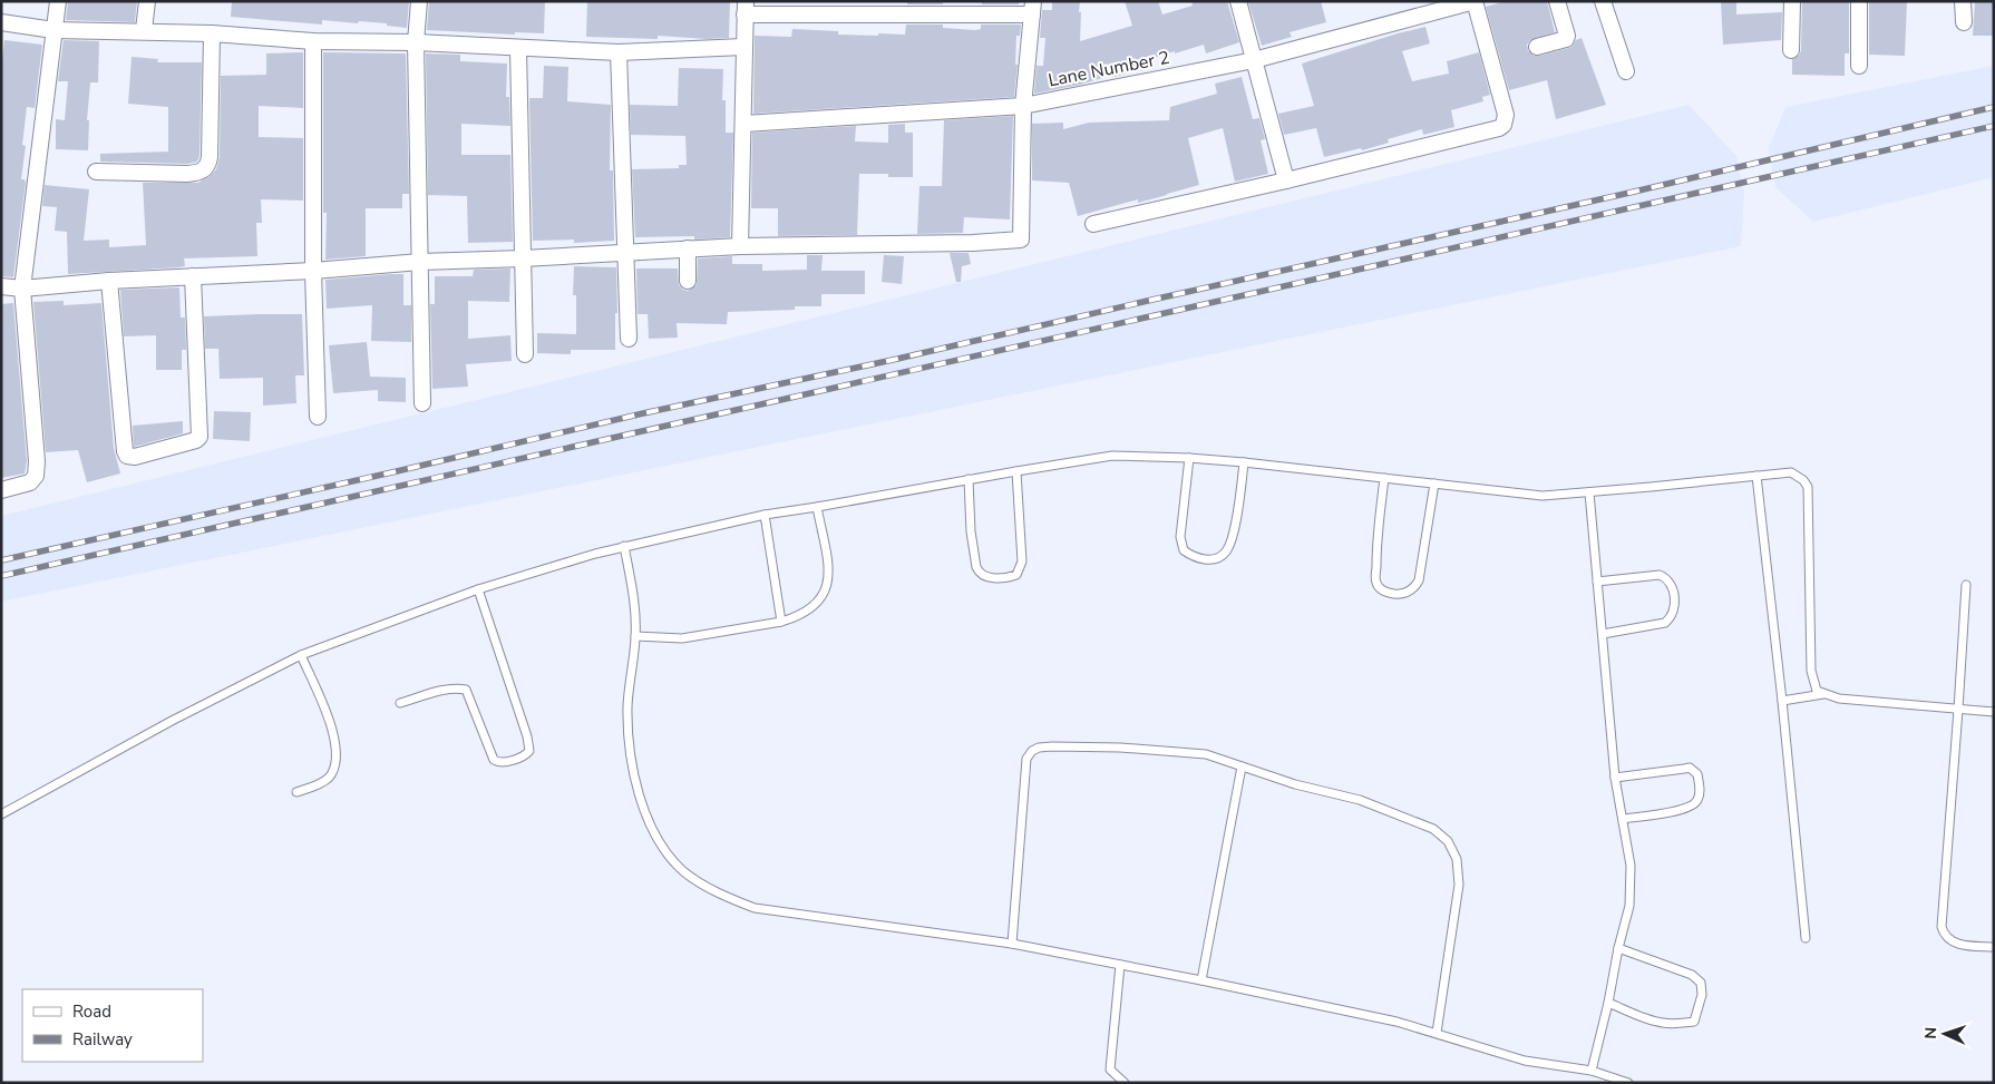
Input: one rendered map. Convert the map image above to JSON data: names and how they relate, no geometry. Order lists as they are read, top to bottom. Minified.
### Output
{"streets":{"street":["Lane Number 2"]},"legend":["Road","Railway"],"north":"left"}
